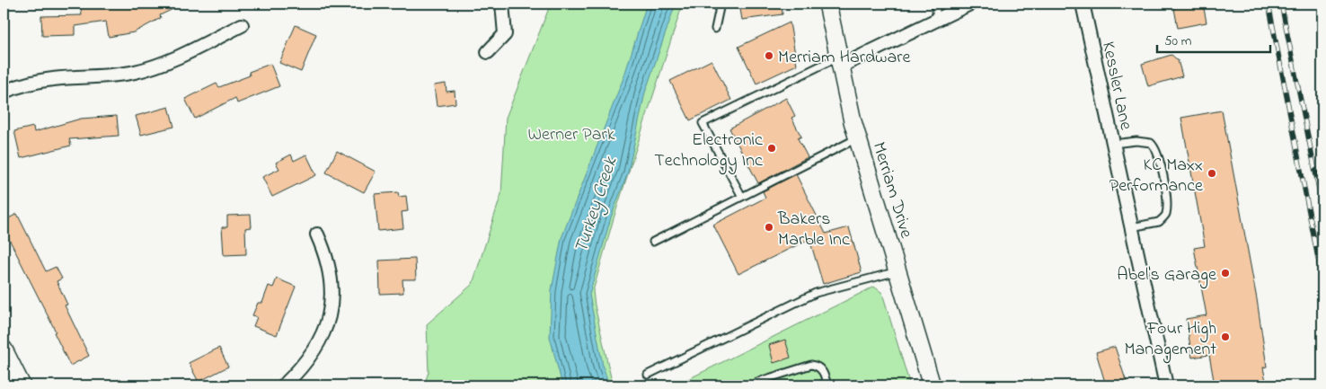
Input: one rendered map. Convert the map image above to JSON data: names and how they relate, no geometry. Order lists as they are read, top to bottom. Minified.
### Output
{"streets":{"main road":["Merriam Drive"],"street":["Kessler Lane"]},"water":["Turkey Creek"],"parks":["Werner Park"],"places":["Merriam Hardware","Electronic Technology Inc","KC Maxx Performance","Bakers Marble Inc","Abel's Garage","Four High Management"],"scale_bar":"50 m"}
